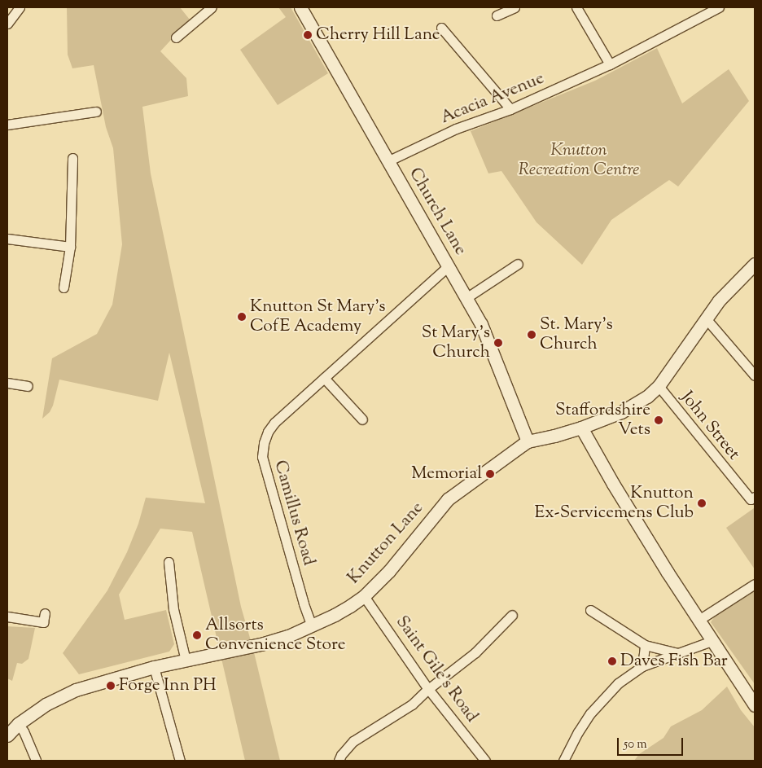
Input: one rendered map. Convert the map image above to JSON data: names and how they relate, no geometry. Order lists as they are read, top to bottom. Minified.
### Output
{"streets":{"main road":["Church Lane","Knutton Lane"],"street":["Acacia Avenue","John Street","Camillus Road","Saint Gile's Road"]},"crossings":[["Acacia Avenue","Church Lane"],["Church Lane","Camillus Road"],["Church Lane","Knutton Lane"],["Camillus Road","Knutton Lane"],["Knutton Lane","Saint Gile's Road"]],"parks":["Knutton Recreation Centre"],"places":["Cherry Hill Lane","Knutton St Mary's CofE Academy","St. Mary's Church","St Mary's Church","Staffordshire Vets","Memorial","Knutton Ex-Servicemens Club","Allsorts Convenience Store","Daves Fish Bar","Forge Inn PH"],"scale_bar":"50 m"}
